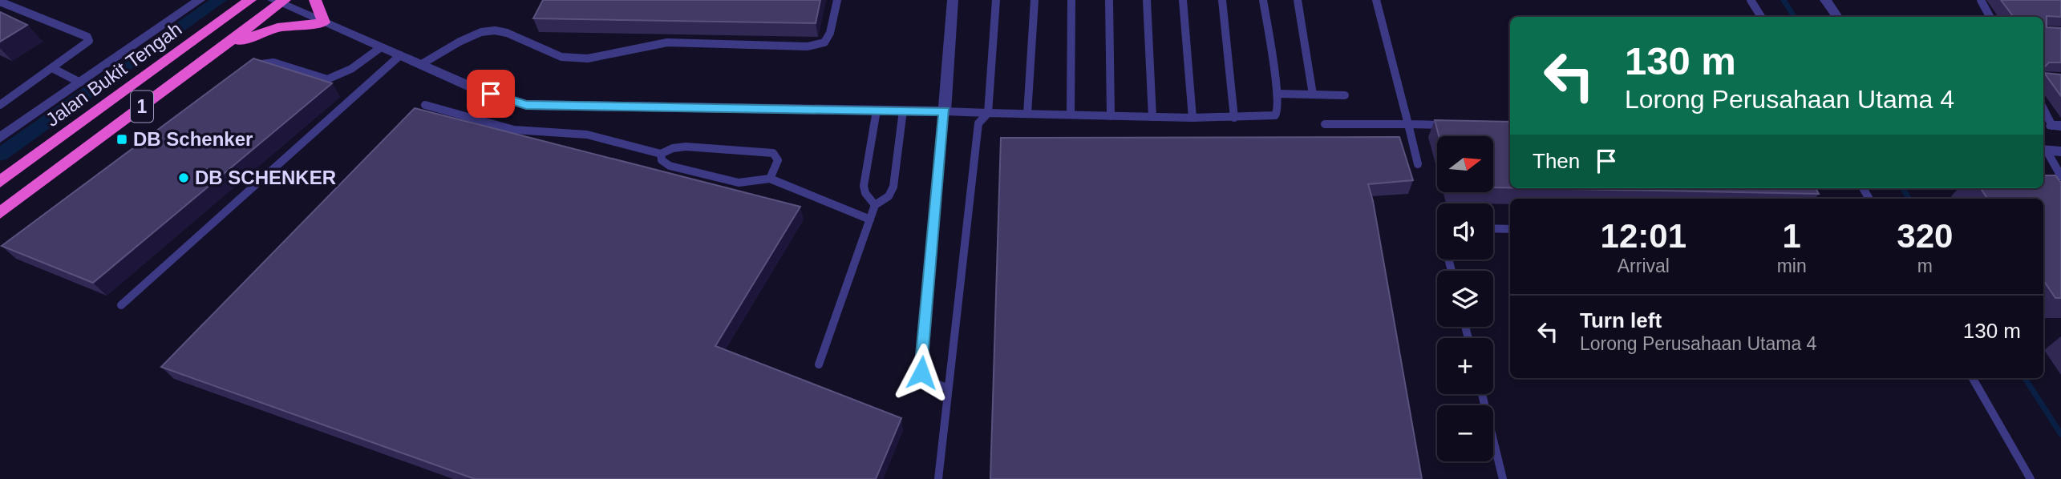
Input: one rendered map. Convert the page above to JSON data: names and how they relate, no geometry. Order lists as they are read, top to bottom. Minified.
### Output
{"streets":{"highway":["Jalan Bukit Tengah","1"]},"places":{"transit":["DB Schenker"],"other":["DB SCHENKER"]},"north":"right","page":{"turn":["130 m","Lorong Perusahaan Utama 4"],"then":"Then","map_buttons":["+","−"],"eta":["12:01","Arrival","1","min","320","m"],"list":[{"name":"Turn left","note":"Lorong Perusahaan Utama 4","value":"130 m"}]}}
